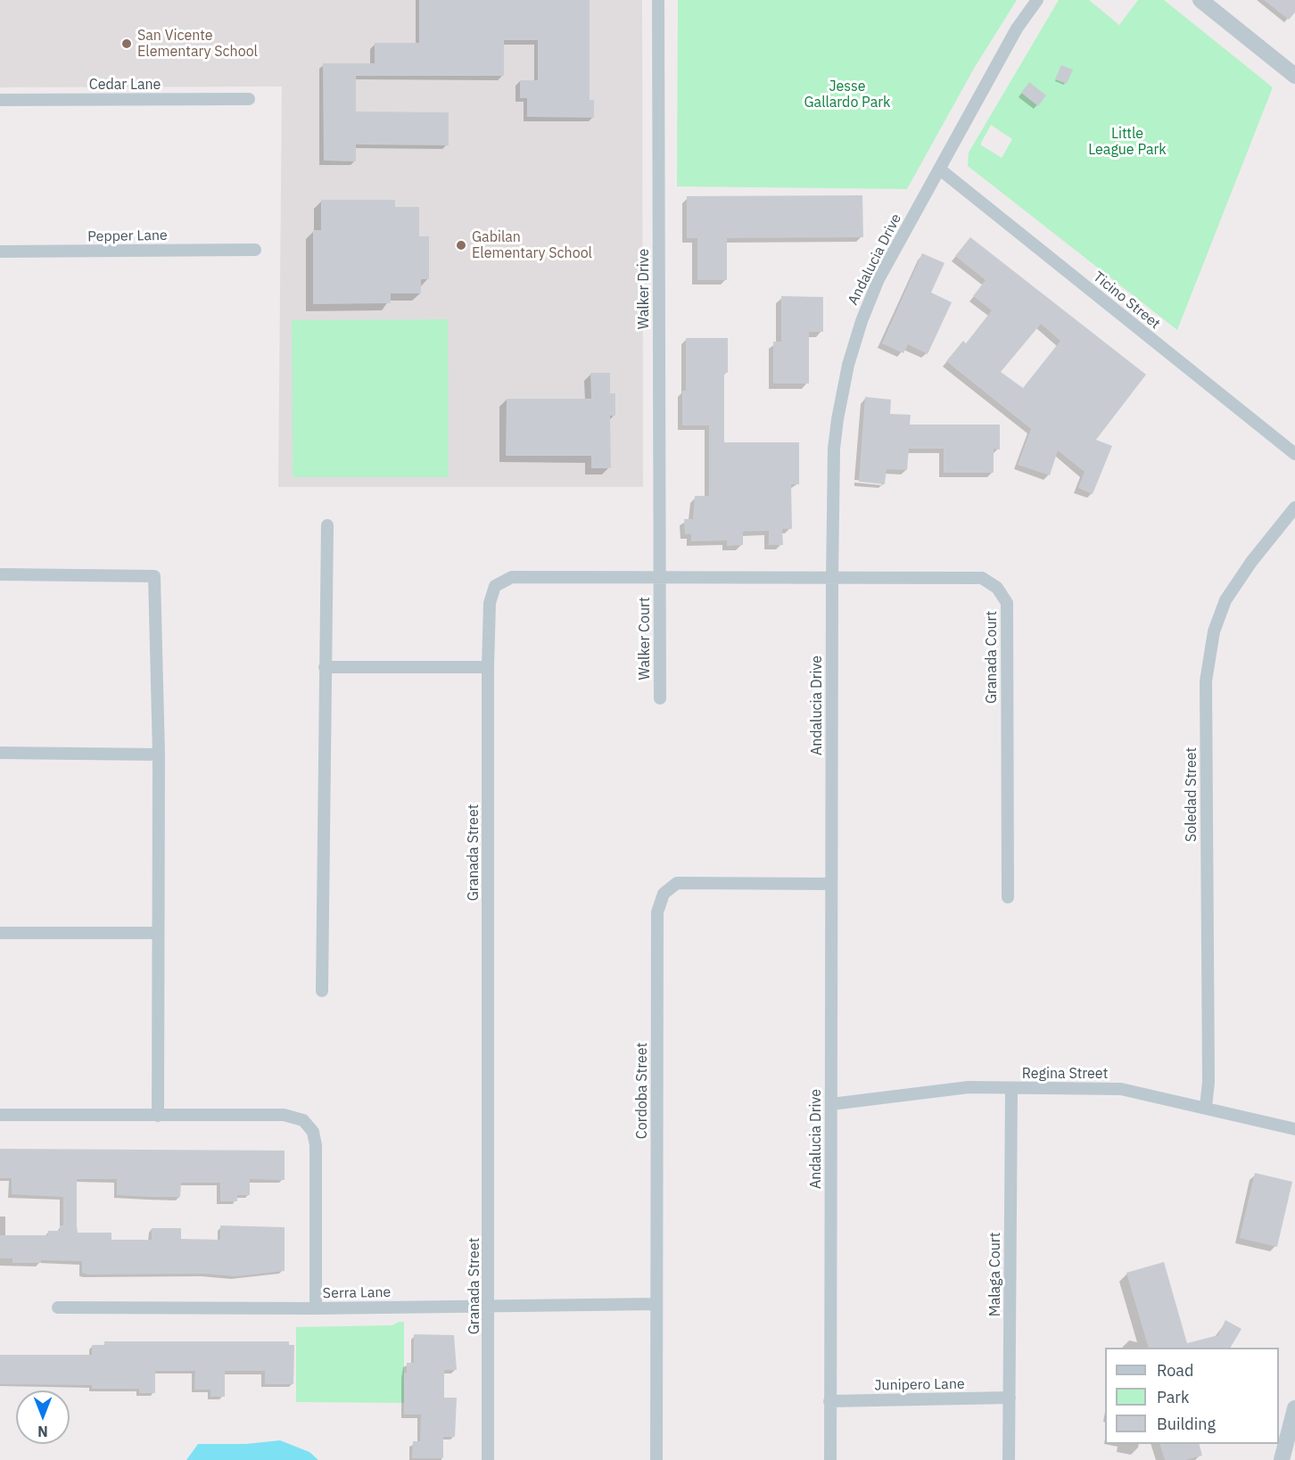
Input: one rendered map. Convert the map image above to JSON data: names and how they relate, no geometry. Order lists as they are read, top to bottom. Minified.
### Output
{"streets":{"street":["Cedar Lane","Pepper Lane","Andalucia Drive","Walker Drive","Ticino Street","Walker Court","Granada Court","Soledad Street","Granada Street","Regina Street","Cordoba Street","Malaga Court","Serra Lane","Junipero Lane"]},"crossings":[["Andalucia Drive","Ticino Street"],["Andalucia Drive","Granada Court"],["Andalucia Drive","Granada Street"],["Andalucia Drive","Regina Street"],["Andalucia Drive","Cordoba Street"],["Andalucia Drive","Junipero Lane"],["Walker Drive","Walker Court"],["Walker Drive","Granada Street"],["Walker Court","Granada Street"],["Granada Court","Granada Street"],["Soledad Street","Regina Street"],["Granada Street","Serra Lane"],["Regina Street","Malaga Court"],["Cordoba Street","Serra Lane"],["Malaga Court","Junipero Lane"]],"parks":["Jesse Gallardo Park","Little League Park"],"places":["San Vicente Elementary School","Gabilan Elementary School"],"legend":["Road","Park","Building"],"north":"bottom"}
